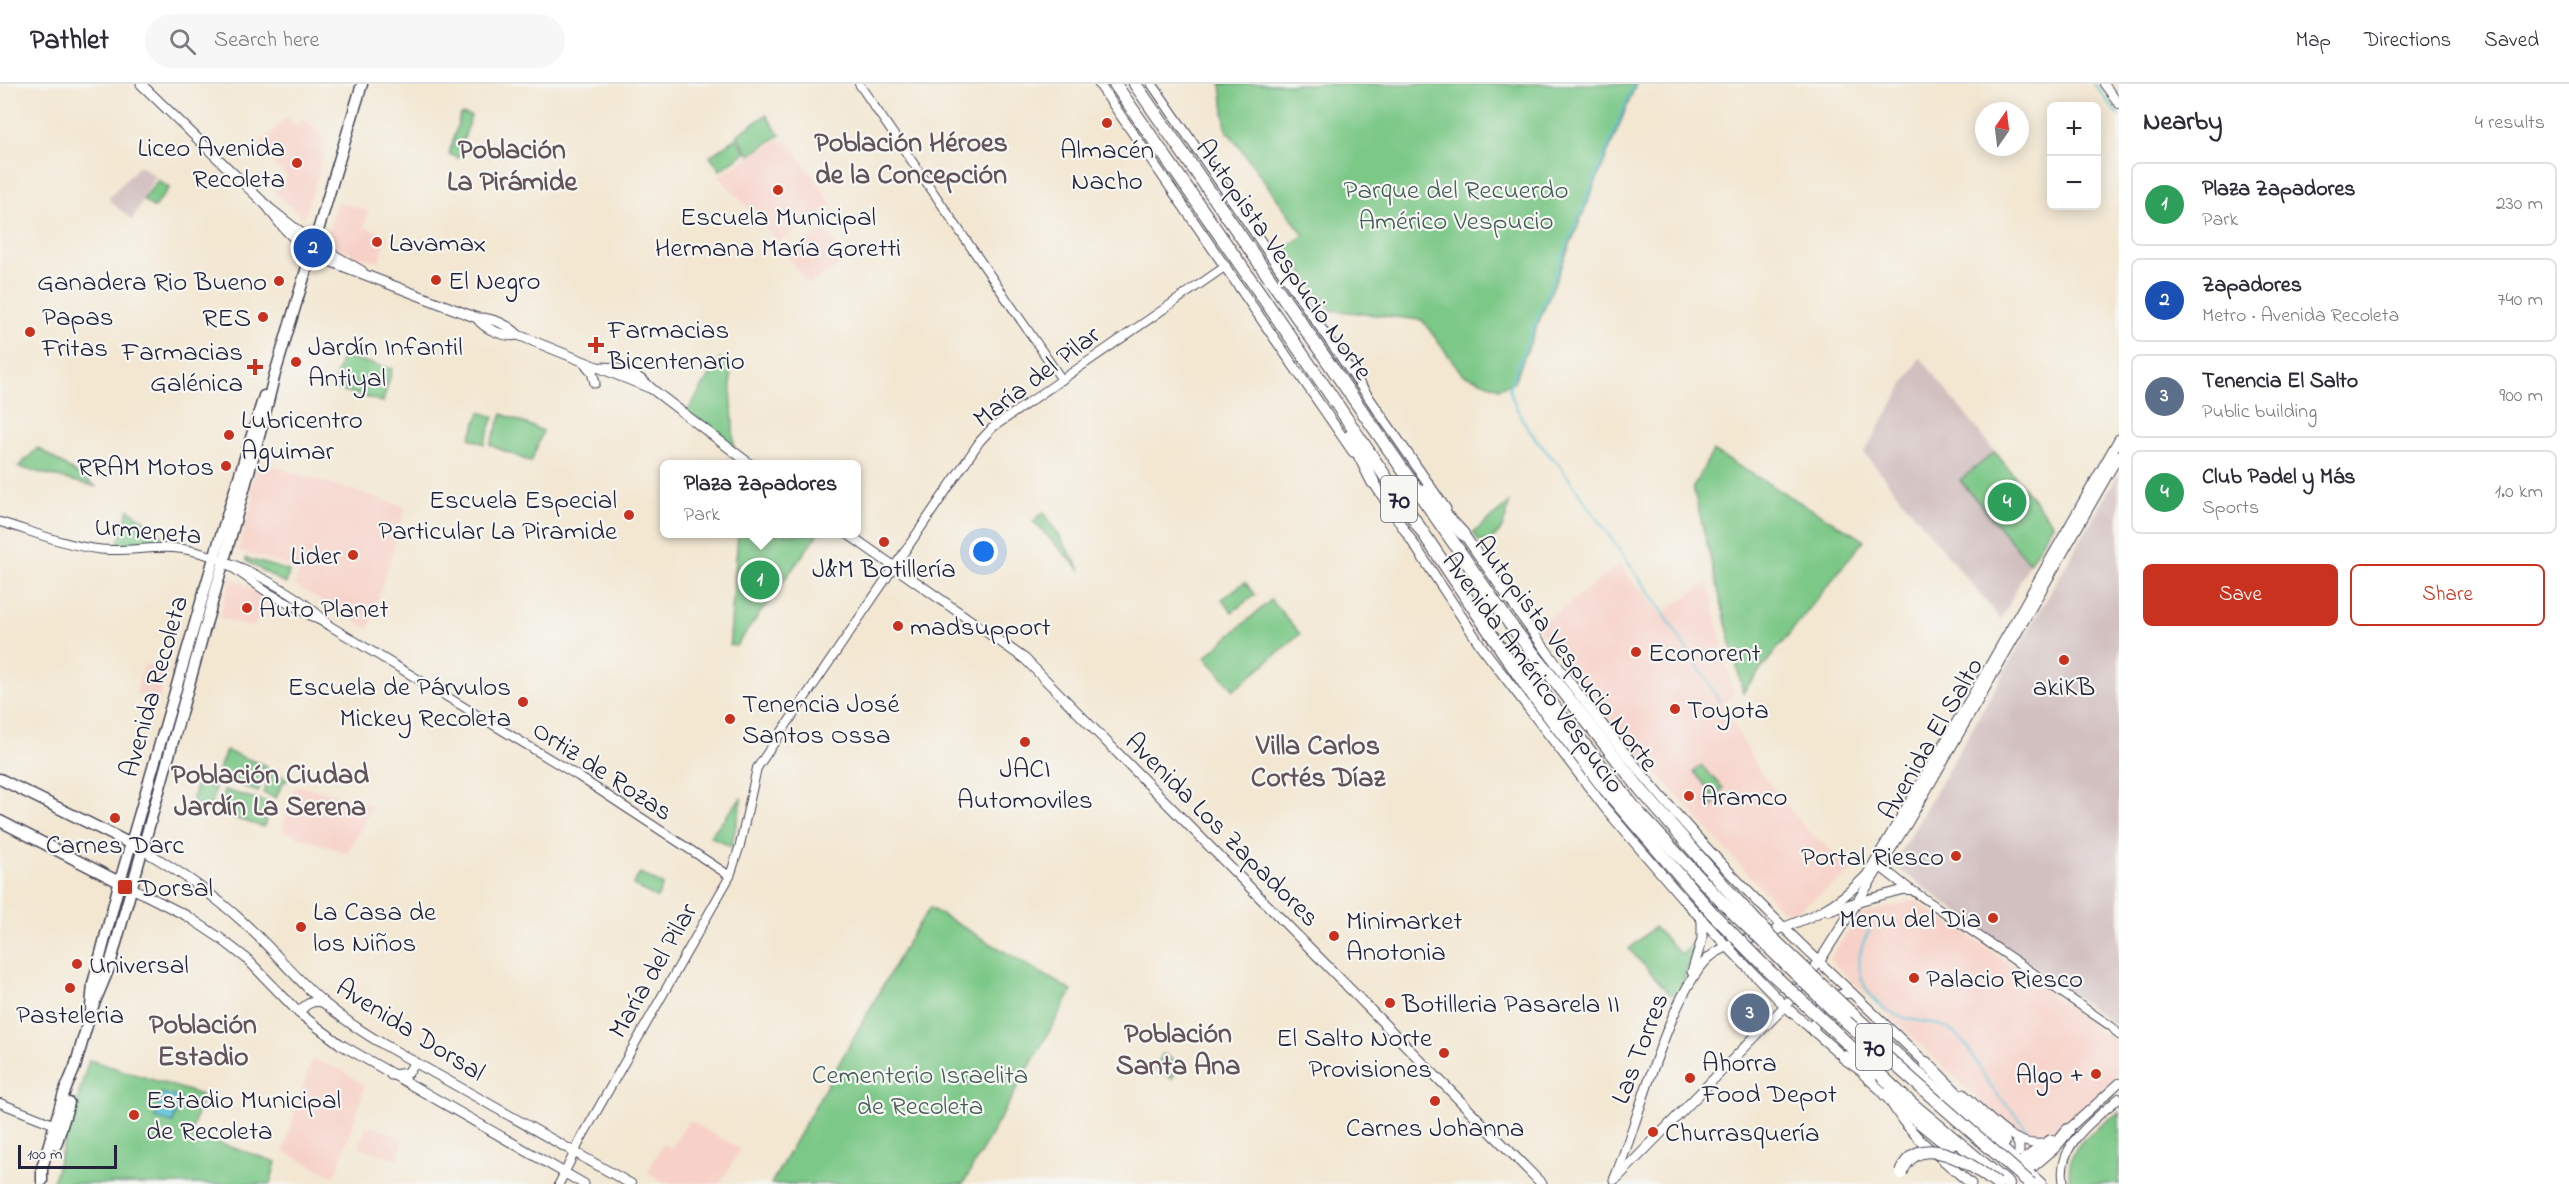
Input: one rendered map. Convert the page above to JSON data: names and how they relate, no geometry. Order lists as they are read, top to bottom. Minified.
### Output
{"streets":{"highway":["Autopista Vespucio Norte","70"],"main road":["Avenida Américo Vespucio","Avenida Recoleta","Avenida El Salto","Avenida Los Zapadores","Avenida Dorsal","Las Torres"],"street":["María del Pilar","Urmeneta","Ortiz de Rozas"]},"crossings":[["Autopista Vespucio Norte","70"],["Autopista Vespucio Norte","Avenida Américo Vespucio"],["María del Pilar","Avenida Américo Vespucio"],["María del Pilar","Ortiz de Rozas"],["María del Pilar","Avenida Los Zapadores"],["María del Pilar","Avenida Dorsal"],["Urmeneta","Avenida Recoleta"],["Urmeneta","Ortiz de Rozas"],["Avenida Américo Vespucio","Avenida El Salto"],["Avenida Américo Vespucio","Las Torres"],["Avenida Recoleta","Ortiz de Rozas"],["Avenida Recoleta","Avenida Dorsal"],["Avenida El Salto","Las Torres"]],"districts":["Población Héroes de la Concepción","Población La Pirámide","Villa Carlos Cortés Díaz","Población Ciudad Jardín La Serena","Población Estadio","Población Santa Ana"],"parks":["Parque del Recuerdo Américo Vespucio","Cementerio Israelita de Recoleta"],"places":{"other":["Almacén Nacho","Liceo Avenida Recoleta","Escuela Municipal Hermana María Goretti","Lavamax","El Negro","Ganadera Rio Bueno","RES","Papas Fritas","Jardín Infantil Antiyal","Lubricentro Aguimar","RRAM Motos","Escuela Especial Particular La Piramide","J&M Botillería","Lider","Auto Planet","madsupport","Econorent","akiKB","Escuela de Párvulos Mickey Recoleta","Toyota","Tenencia José Santos Ossa","JACI Automoviles","Aramco","Carnes Darc","Portal Riesco","Menu del Dia","La Casa de los Niños","Minimarket Anotonia","Universal","Palacio Riesco","Pasteleria","Botilleria Pasarela II","El Salto Norte Provisiones","Algo +","Ahorra Food Depot","Carnes Johanna","Estadio Municipal de Recoleta","Churrasquería"],"health":["Farmacias Bicentenario","Farmacias Galénica"],"transit":["Dorsal"]},"scale_bar":"100 m","north":"top","page":{"header":"Pathlet","search":"Search here","nav":["Map","Directions","Saved"],"heading":["Nearby","4 results"],"map_buttons":["+","−"],"list":[{"mark":"1","name":"Plaza Zapadores","note":"Park","value":"230 m"},{"mark":"2","name":"Zapadores","note":"Metro · Avenida Recoleta","value":"740 m"},{"mark":"3","name":"Tenencia El Salto","note":"Public building","value":"900 m"},{"mark":"4","name":"Club Padel y Más","note":"Sports","value":"1.0 km"}],"pins":["2","4","1","3"],"popup":["Plaza Zapadores","Park"],"buttons":["Save","Share"],"scale":"100 m"}}
